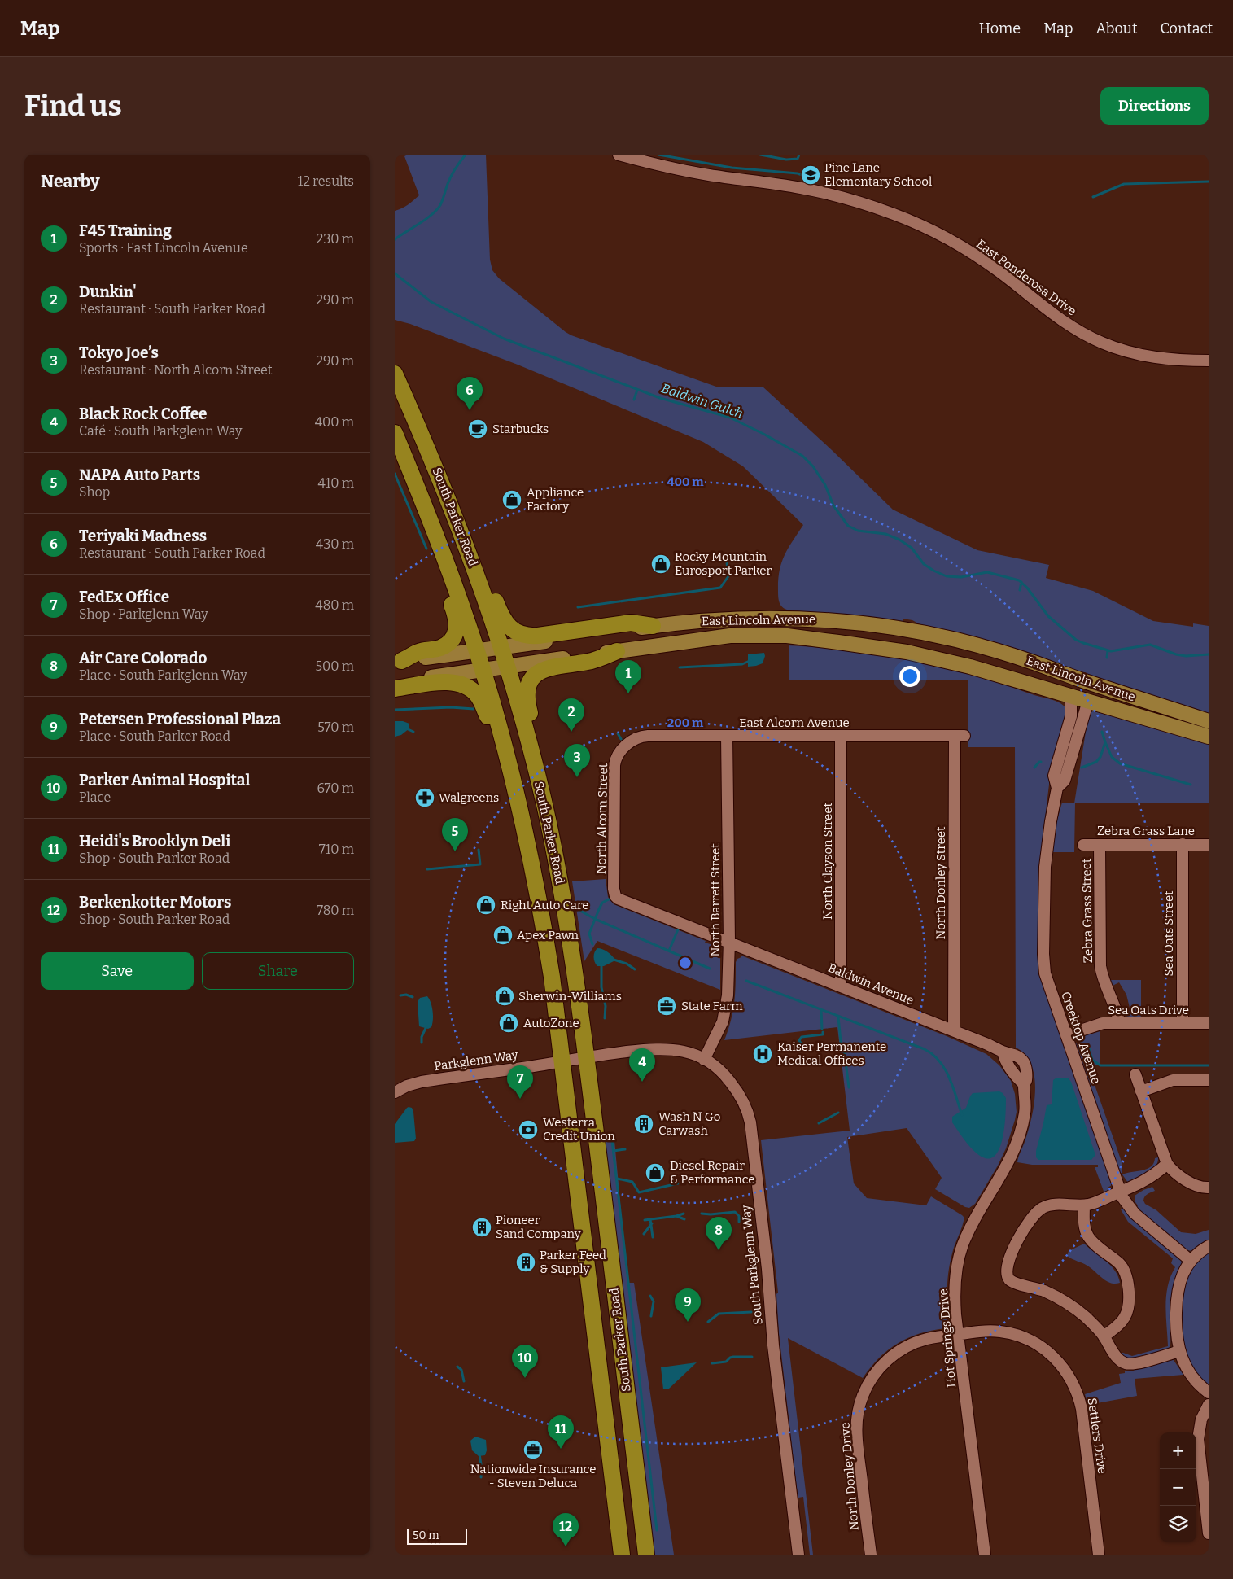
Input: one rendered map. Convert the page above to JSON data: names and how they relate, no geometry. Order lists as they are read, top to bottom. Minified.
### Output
{"streets":{"highway":["South Parker Road"],"main road":["East Lincoln Avenue"],"street":["East Ponderosa Drive","East Alcorn Avenue","North Alcorn Street","Zebra Grass Lane","North Clayson Street","North Donley Street","North Barrett Street","Zebra Grass Street","Sea Oats Street","Baldwin Avenue","Sea Oats Drive","Creektop Avenue","Parkglenn Way","South Parkglenn Way","Hot Springs Drive","Settlers Drive","North Donley Drive"]},"crossings":[["South Parker Road","East Lincoln Avenue"],["South Parker Road","Parkglenn Way"],["South Parker Road","South Parkglenn Way"],["East Lincoln Avenue","Creektop Avenue"],["East Alcorn Avenue","North Alcorn Street"],["East Alcorn Avenue","North Clayson Street"],["East Alcorn Avenue","North Donley Street"],["East Alcorn Avenue","North Barrett Street"],["North Alcorn Street","Baldwin Avenue"],["Zebra Grass Lane","Zebra Grass Street"],["Zebra Grass Lane","Sea Oats Street"],["North Clayson Street","Baldwin Avenue"],["North Donley Street","Baldwin Avenue"],["North Barrett Street","Baldwin Avenue"],["North Barrett Street","South Parkglenn Way"],["Zebra Grass Street","Sea Oats Drive"],["Sea Oats Street","Sea Oats Drive"],["Baldwin Avenue","Hot Springs Drive"],["Sea Oats Drive","Creektop Avenue"],["Parkglenn Way","South Parkglenn Way"],["Hot Springs Drive","Settlers Drive"],["Hot Springs Drive","North Donley Drive"],["Settlers Drive","North Donley Drive"]],"water":["Baldwin Gulch"],"places":{"school or university":["Pine Lane Elementary School"],"cafe":["Starbucks"],"shop":["Appliance Factory","Rocky Mountain Eurosport Parker","Right Auto Care","Apex Pawn","Sherwin-Williams","AutoZone","Diesel Repair & Performance"],"pharmacy":["Walgreens"],"office":["State Farm","Nationwide Insurance - Steven Deluca"],"hospital":["Kaiser Permanente Medical Offices"],"building":["Wash N Go Carwash","Pioneer Sand Company","Parker Feed & Supply"],"bank":["Westerra Credit Union"]},"scale_bar":"50 m","page":{"header":"Map","nav":["Home","Map","About","Contact"],"buttons":["Directions",["Save","Share"]],"title":"Find us","heading":["Nearby","12 results"],"list":[{"mark":"1","name":"F45 Training","note":"Sports · East Lincoln Avenue","value":"230 m"},{"mark":"2","name":"Dunkin'","note":"Restaurant · South Parker Road","value":"290 m"},{"mark":"3","name":"Tokyo Joe’s","note":"Restaurant · North Alcorn Street","value":"290 m"},{"mark":"4","name":"Black Rock Coffee","note":"Café · South Parkglenn Way","value":"400 m"},{"mark":"5","name":"NAPA Auto Parts","note":"Shop","value":"410 m"},{"mark":"6","name":"Teriyaki Madness","note":"Restaurant · South Parker Road","value":"430 m"},{"mark":"7","name":"FedEx Office","note":"Shop · Parkglenn Way","value":"480 m"},{"mark":"8","name":"Air Care Colorado","note":"Place · South Parkglenn Way","value":"500 m"},{"mark":"9","name":"Petersen Professional Plaza","note":"Place · South Parker Road","value":"570 m"},{"mark":"10","name":"Parker Animal Hospital","note":"Place","value":"670 m"},{"mark":"11","name":"Heidi's Brooklyn Deli","note":"Shop · South Parker Road","value":"710 m"},{"mark":"12","name":"Berkenkotter Motors","note":"Shop · South Parker Road","value":"780 m"}],"pins":["6","1","2","3","5","4","7","8","9","10","11","12"],"map_buttons":["+","−"],"scale":"50 m"},"rings":["400 m","200 m"]}
